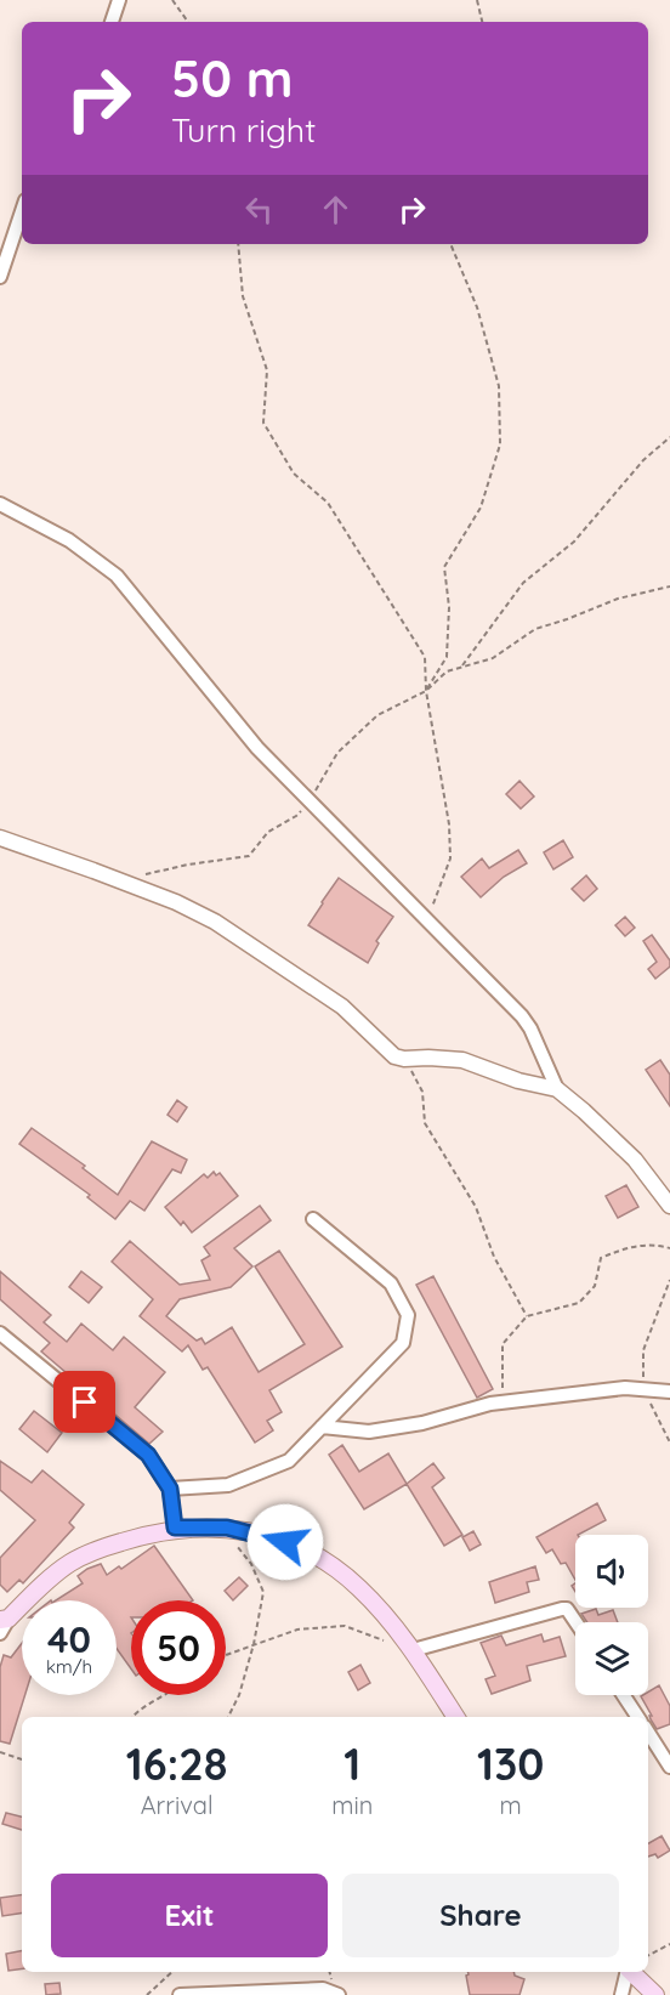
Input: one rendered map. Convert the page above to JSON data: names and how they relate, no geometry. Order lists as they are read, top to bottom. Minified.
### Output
{"page":{"turn":["50 m","Turn right"],"speed":"40 km/h","limit":"50","eta":["16:28","Arrival","1","min","130","m"],"buttons":["Exit","Share"]}}
